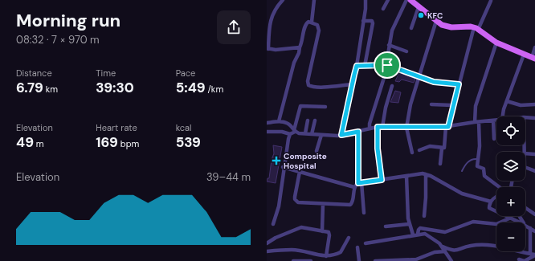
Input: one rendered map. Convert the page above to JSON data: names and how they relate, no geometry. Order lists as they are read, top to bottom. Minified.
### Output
{"places":{"other":["KFC"],"health":["Composite Hospital"]},"page":{"heading":["Morning run","08:32 · 7 × 970 m"],"stats":[["Distance","6.79 km"],["Time","39:30"],["Pace","5:49 /km"],["Elevation","49 m"],["Heart rate","169 bpm"],["kcal","539"]],"map_buttons":["+","−"],"chart":["Elevation","39–44 m"]}}
